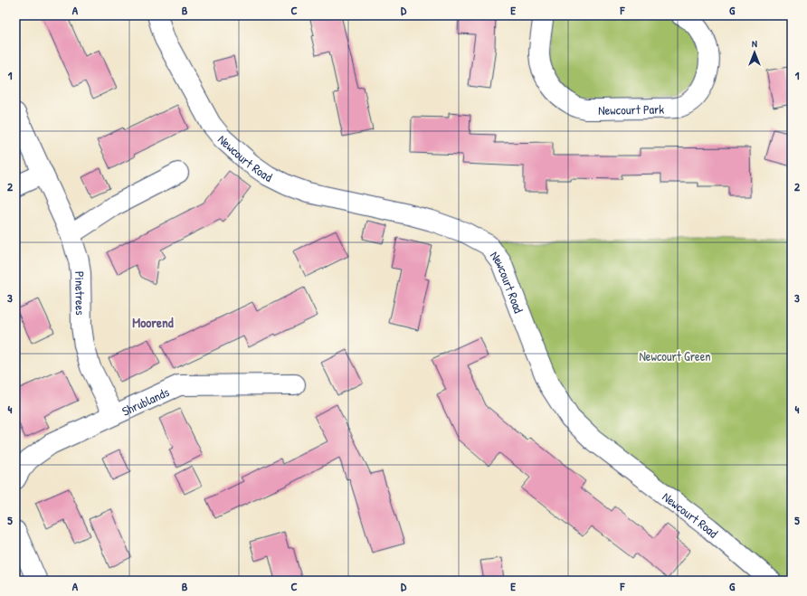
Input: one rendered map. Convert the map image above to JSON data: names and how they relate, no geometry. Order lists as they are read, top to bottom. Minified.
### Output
{"streets":{"street":["Newcourt Park","Newcourt Road","Pinetrees","Shrublands"]},"crossings":[["Pinetrees","Shrublands"]],"districts":["Moorend"],"parks":["Newcourt Green"],"north":"top","grid":{"columns":["A","B","C","D","E","F","G"],"rows":["1","2","3","4","5"]}}
